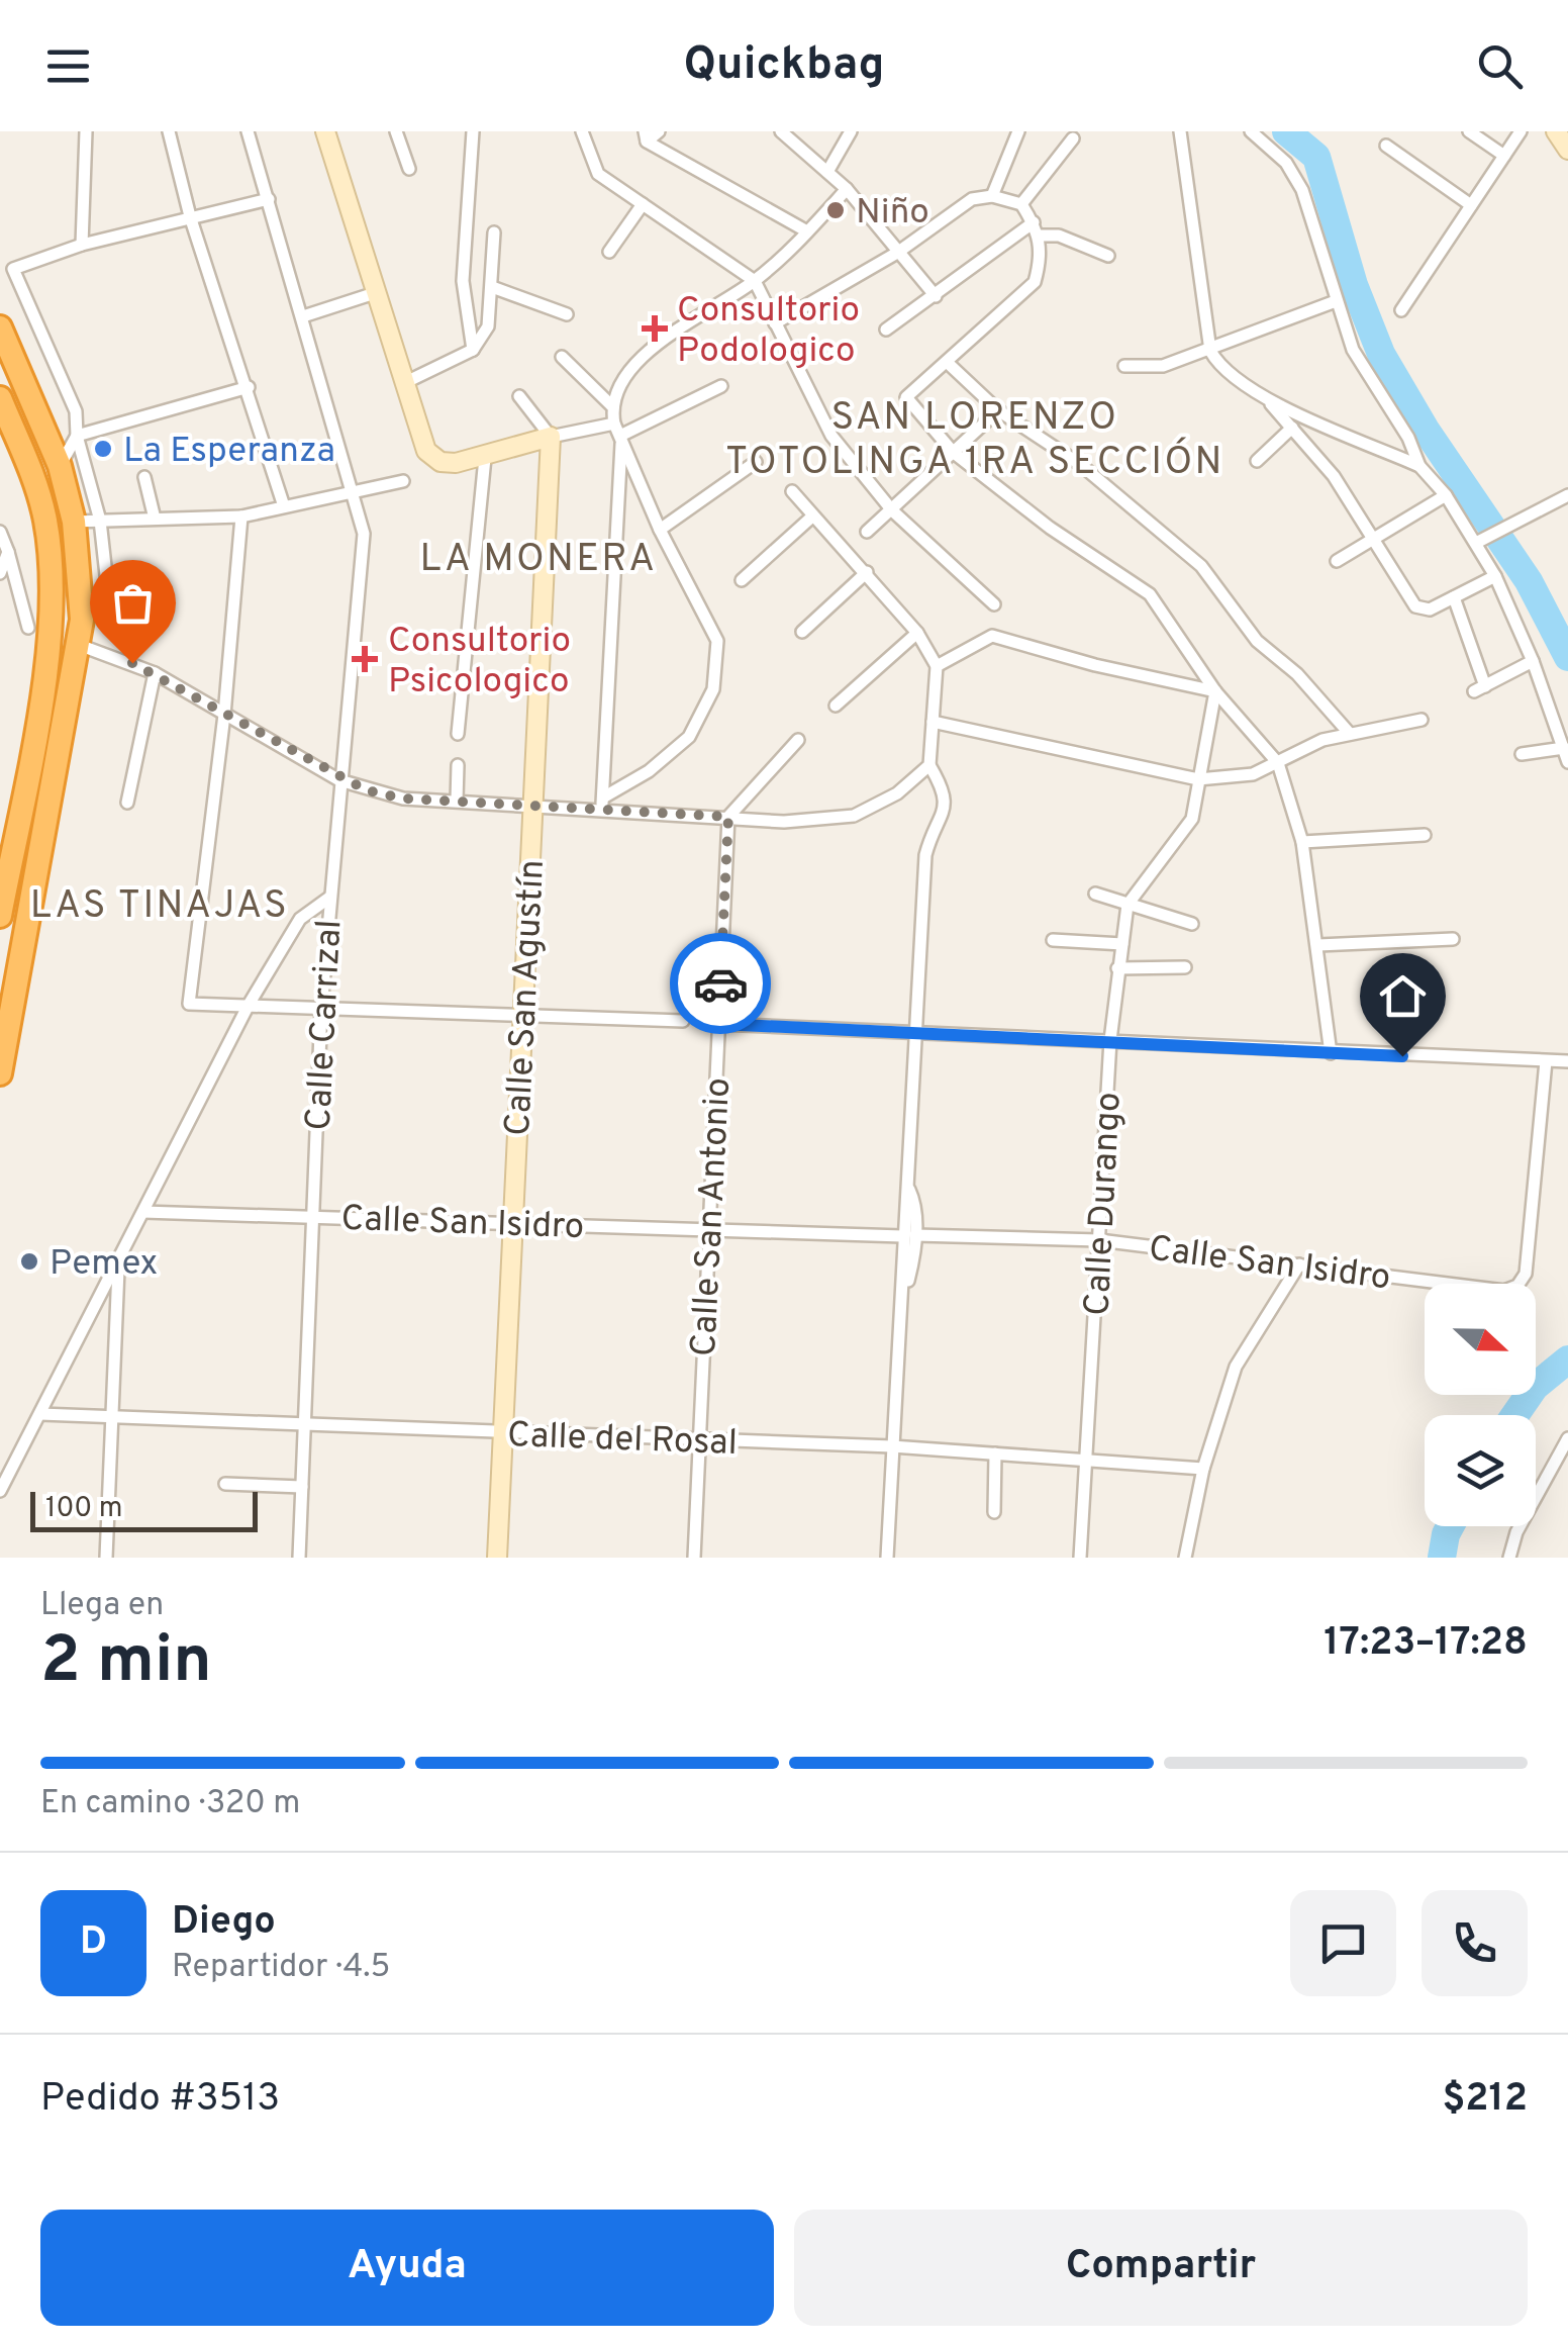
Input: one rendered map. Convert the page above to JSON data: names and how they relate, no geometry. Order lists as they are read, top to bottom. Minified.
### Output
{"streets":{"street":["Calle San Agustín","Calle Carrizal","Calle Durango","Calle San Antonio","Calle San Isidro","Calle del Rosal"]},"crossings":[["Calle San Agustín","Calle San Isidro"],["Calle San Agustín","Calle del Rosal"],["Calle Carrizal","Calle San Isidro"],["Calle Carrizal","Calle del Rosal"],["Calle Durango","Calle San Isidro"],["Calle Durango","Calle del Rosal"],["Calle San Antonio","Calle San Isidro"],["Calle San Antonio","Calle del Rosal"]],"districts":["SAN LORENZO TOTOLINGA 1RA SECCIÓN","LA MONERA","LAS TINAJAS"],"places":{"other":["Niño","La Esperanza","Pemex"],"health":["Consultorio Podologico","Consultorio Psicologico"]},"scale_bar":"100 m","north":"right","page":{"header":"Quickbag","scale":"100 m","heading":["2 min","Llega en","17:23–17:28"],"panel":["Diego","Repartidor · 4.5","Pedido #3513","$212"],"bar":"En camino · 320 m","round":"D","buttons":["Ayuda","Compartir"]}}
